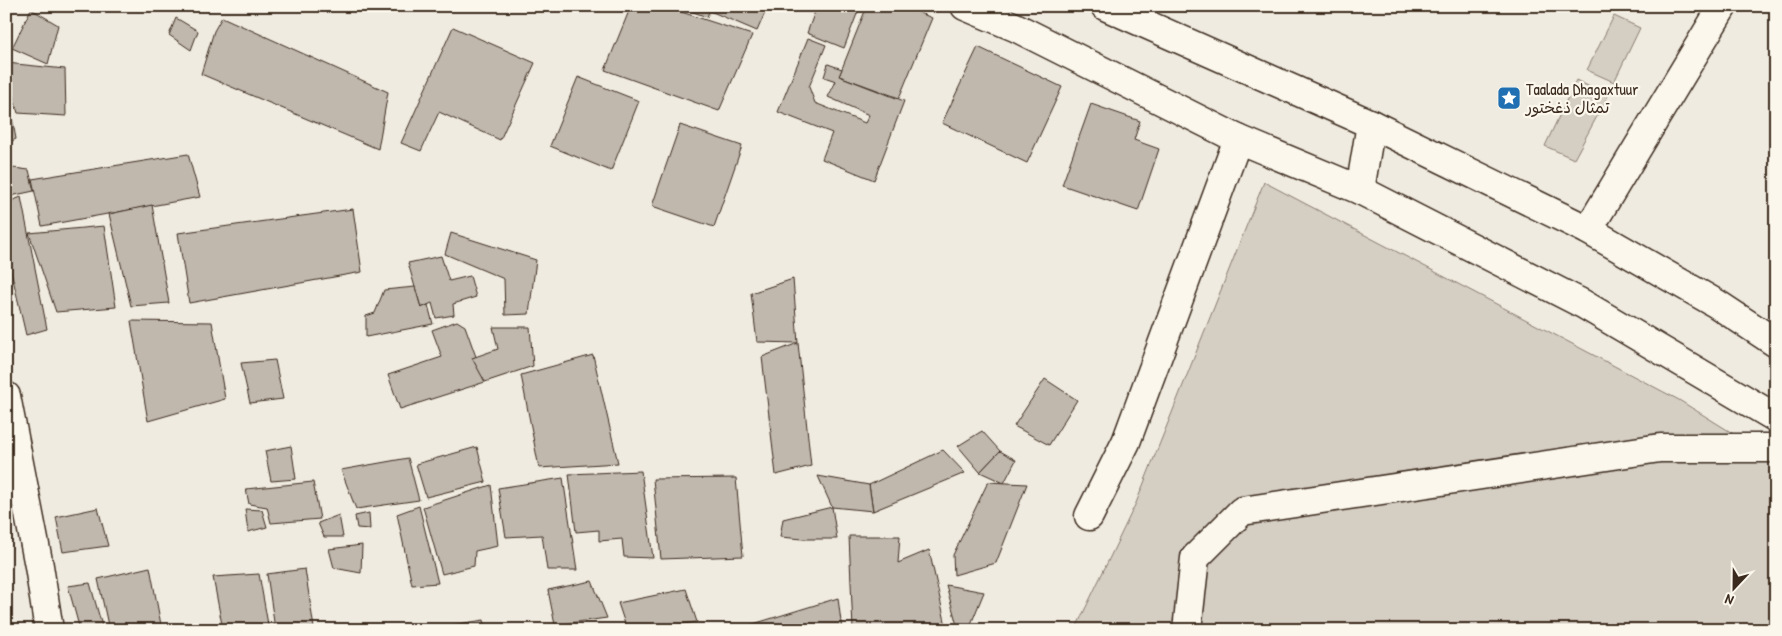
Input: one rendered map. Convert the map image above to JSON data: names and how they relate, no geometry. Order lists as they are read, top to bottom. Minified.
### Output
{"places":{"place":["Taalada Dhagaxtuur تمثال ذغختور"]},"north":"bottom"}
